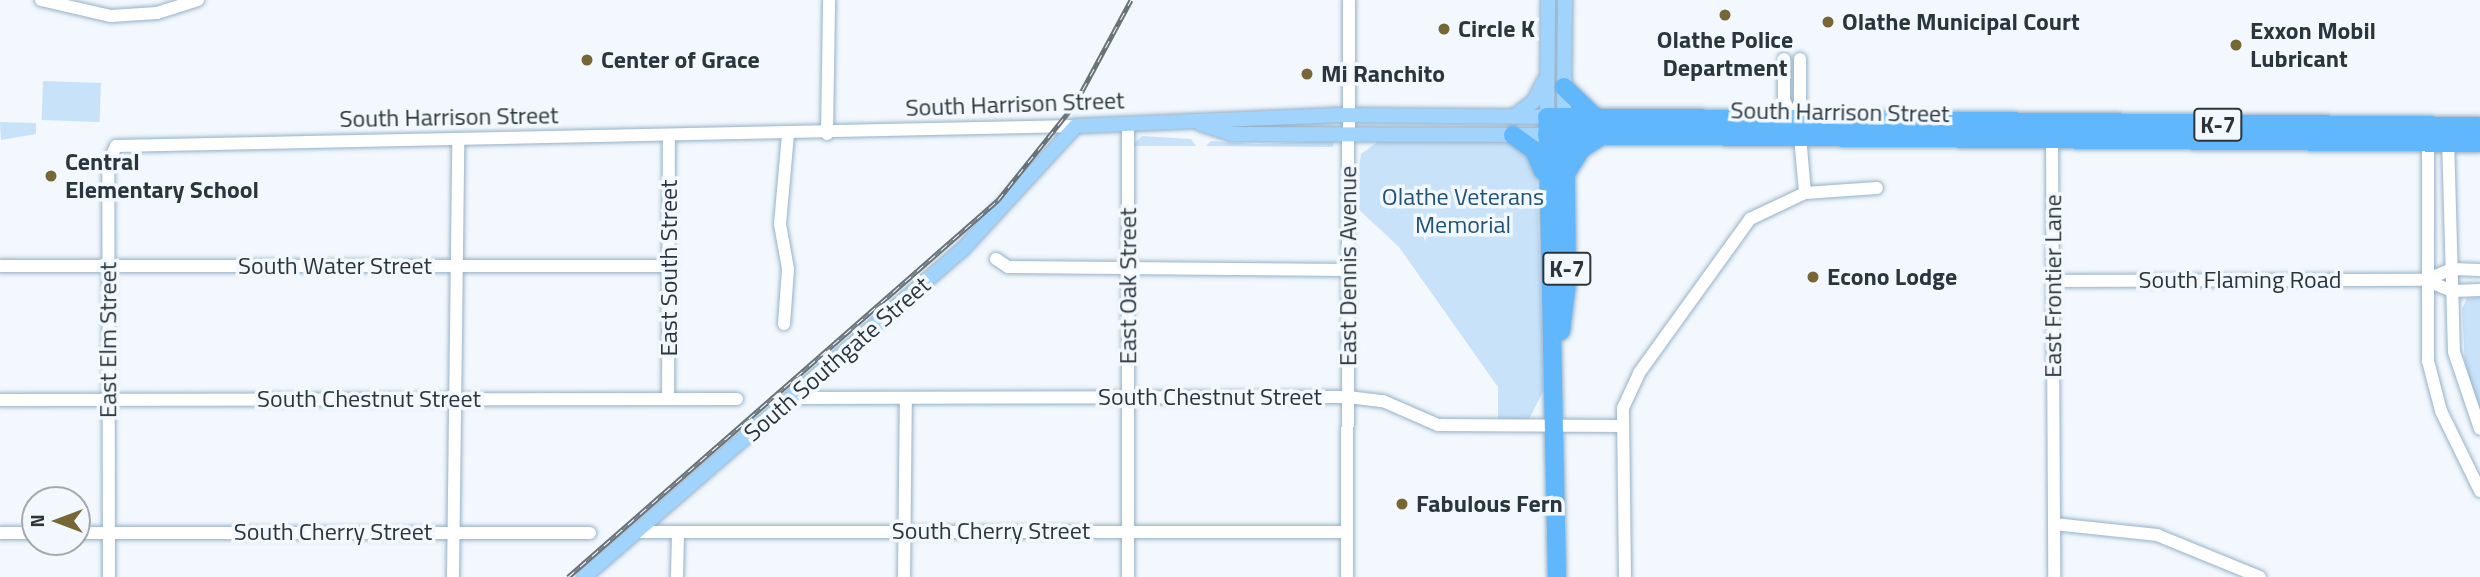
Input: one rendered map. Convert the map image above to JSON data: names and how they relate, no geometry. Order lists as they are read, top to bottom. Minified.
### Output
{"streets":{"highway":["South Harrison Street","K-7"],"main road":["South Southgate Street"],"street":["South Water Street","East Dennis Avenue","East South Street","South Flaming Road","East Oak Street","East Frontier Lane","East Elm Street","South Chestnut Street","South Cherry Street"]},"crossings":[["South Harrison Street","K-7"],["South Harrison Street","East Dennis Avenue"],["South Harrison Street","East South Street"],["South Harrison Street","East Oak Street"],["South Harrison Street","East Frontier Lane"],["South Harrison Street","East Elm Street"],["South Harrison Street","South Southgate Street"],["K-7","South Chestnut Street"],["South Water Street","East South Street"],["South Water Street","East Elm Street"],["East Dennis Avenue","South Chestnut Street"],["East Dennis Avenue","South Cherry Street"],["East South Street","South Chestnut Street"],["South Flaming Road","East Frontier Lane"],["East Oak Street","South Chestnut Street"],["East Oak Street","South Cherry Street"],["East Elm Street","South Chestnut Street"],["East Elm Street","South Cherry Street"],["South Southgate Street","South Chestnut Street"],["South Southgate Street","South Cherry Street"]],"parks":["Olathe Veterans Memorial"],"places":["Olathe Police Department","Olathe Municipal Court","Circle K","Exxon Mobil Lubricant","Center of Grace","Mi Ranchito","Central Elementary School","Econo Lodge","Fabulous Fern"],"north":"left"}
